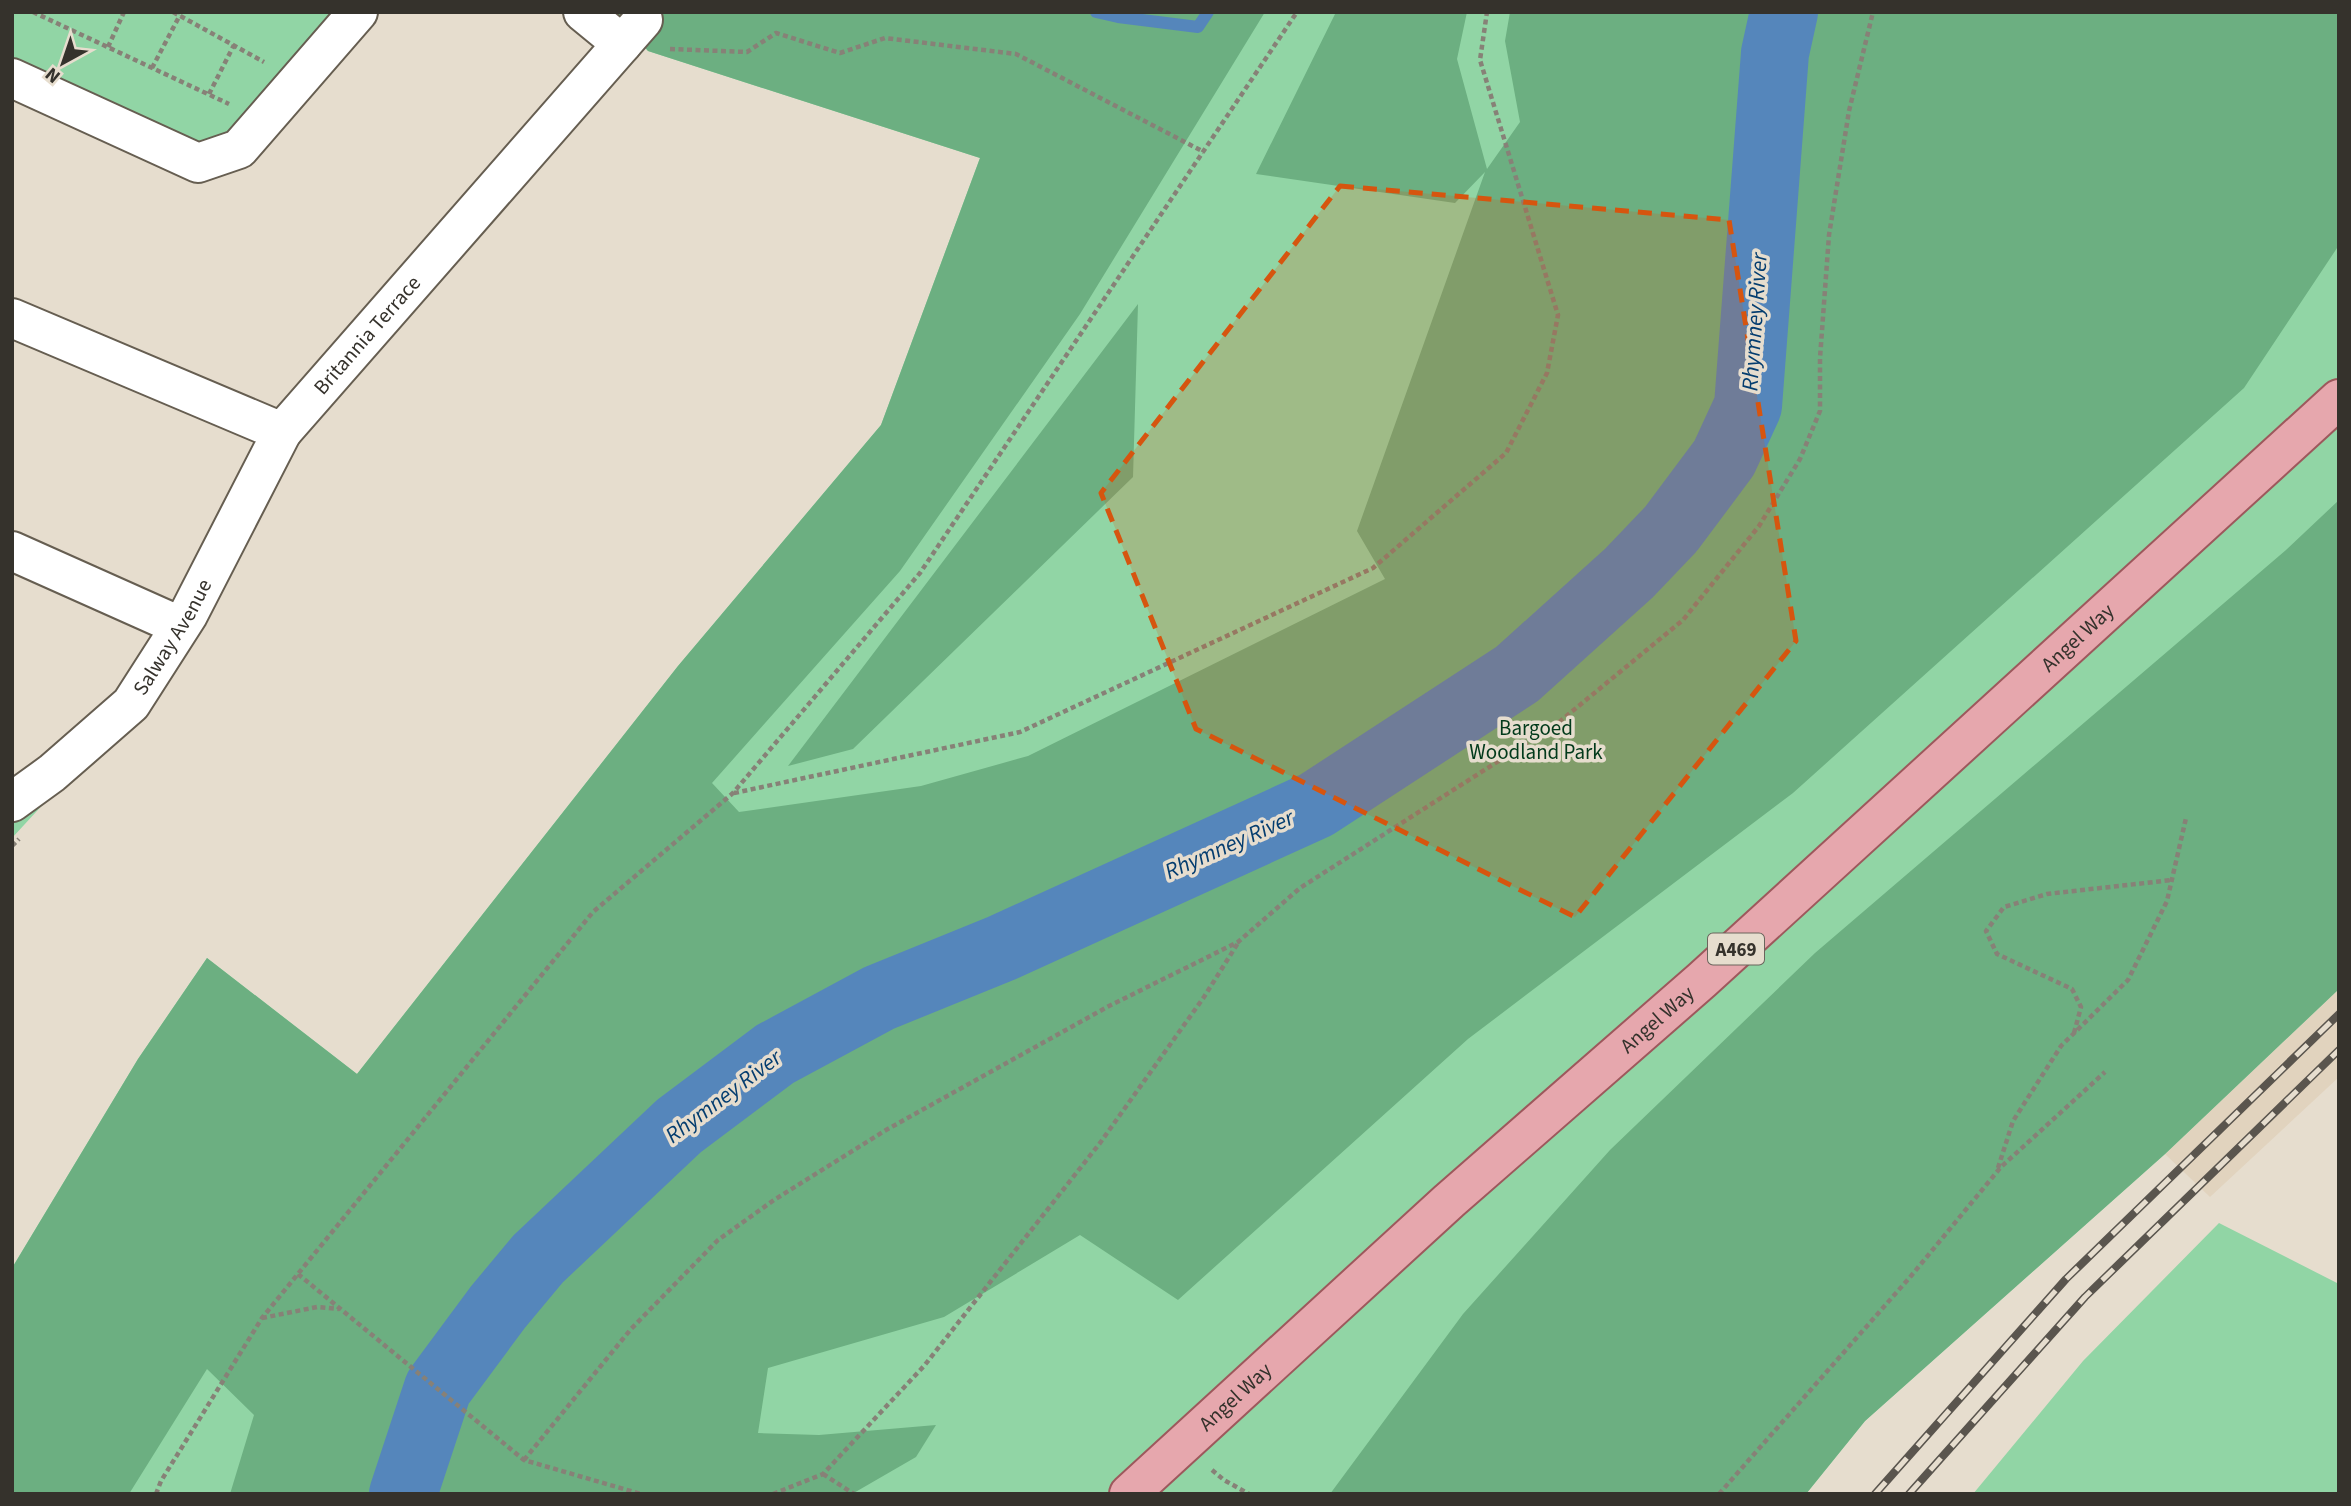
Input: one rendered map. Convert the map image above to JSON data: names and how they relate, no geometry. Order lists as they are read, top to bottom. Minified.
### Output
{"streets":{"main road":["Angel Way","A469"],"street":["Britannia Terrace","Salway Avenue"]},"crossings":[["Britannia Terrace","Salway Avenue"]],"water":["Rhymney River"],"parks":["Bargoed Woodland Park"],"north":"bottom left"}
